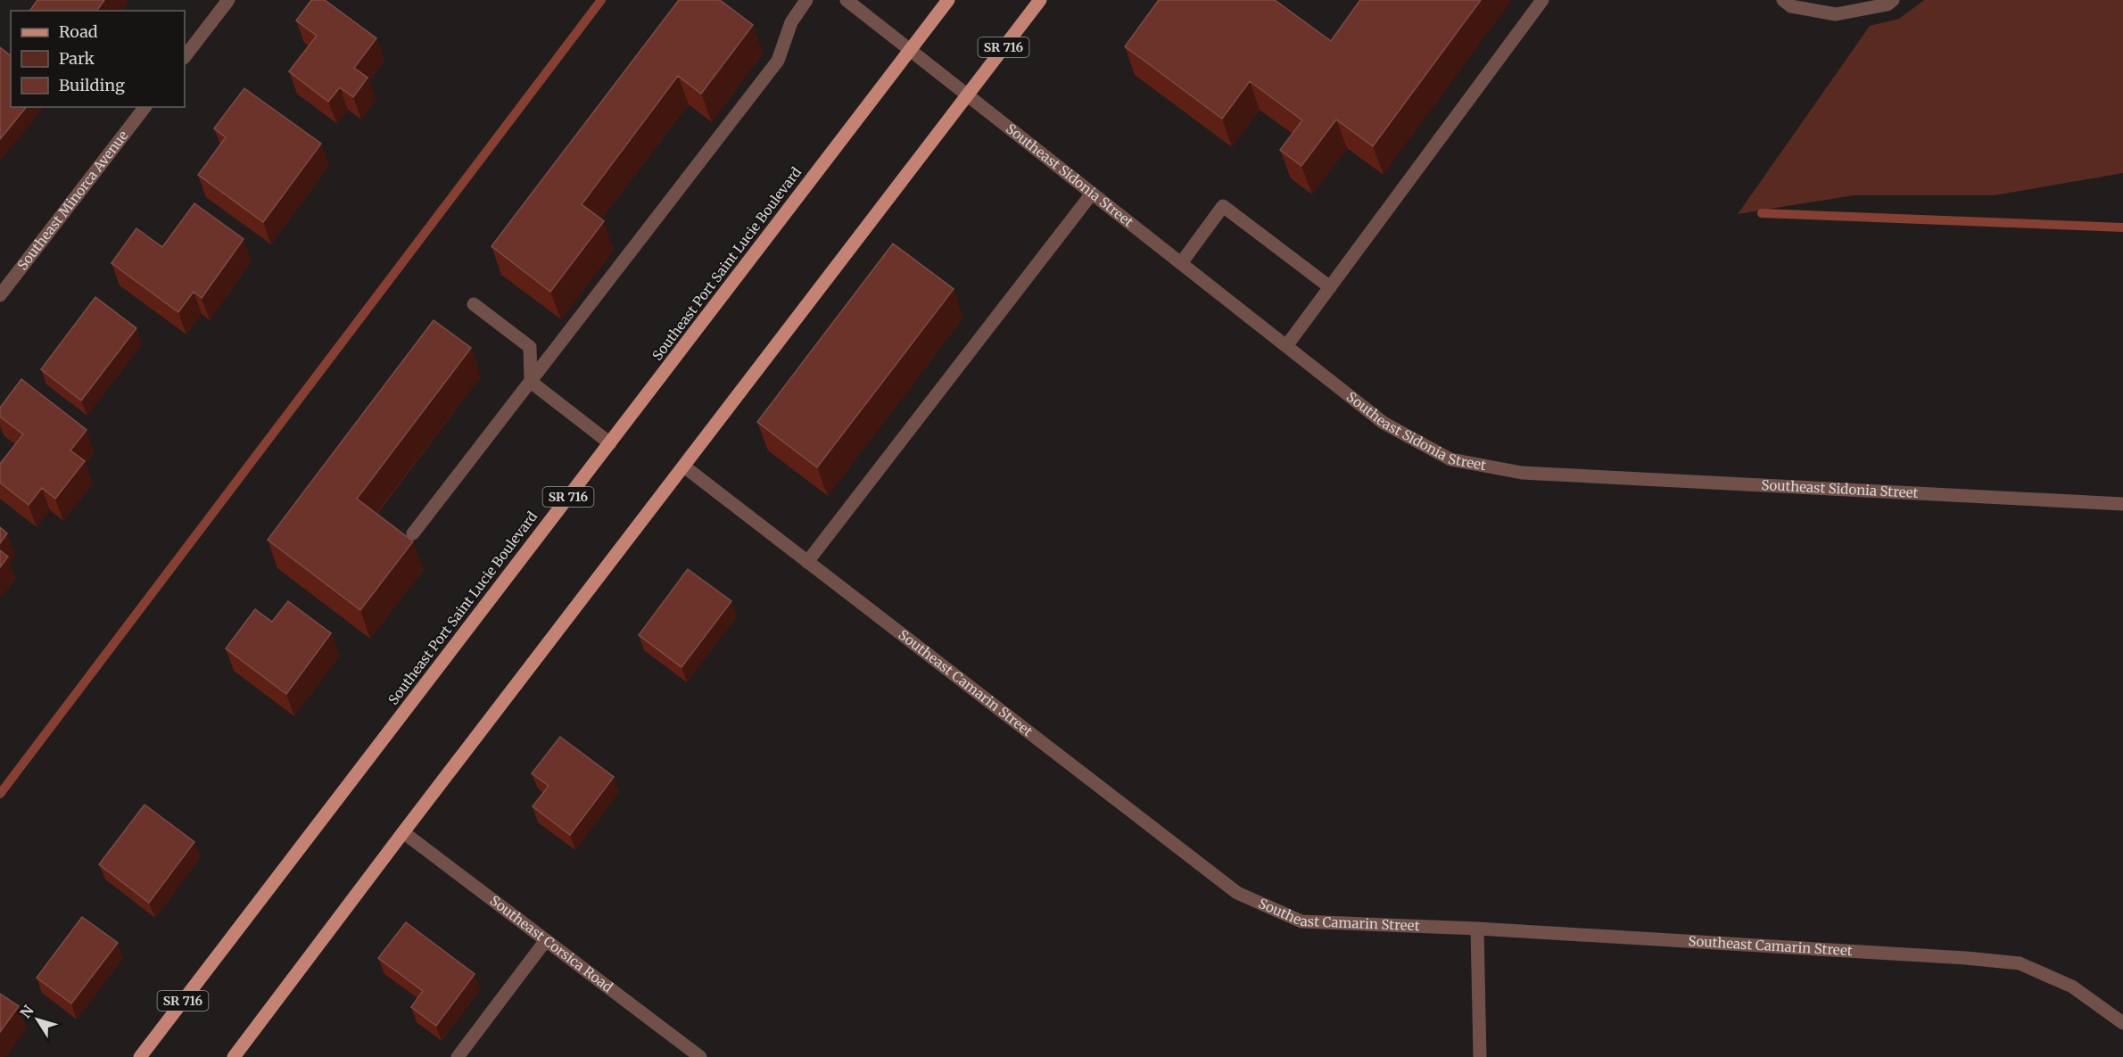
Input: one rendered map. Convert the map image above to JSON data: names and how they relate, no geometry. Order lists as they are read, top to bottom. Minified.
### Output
{"streets":{"main road":["SR 716","Southeast Port Saint Lucie Boulevard"],"street":["Southeast Sidonia Street","Southeast Minorca Avenue","Southeast Camarin Street","Southeast Corsica Road"]},"crossings":[["SR 716","Southeast Sidonia Street"],["SR 716","Southeast Camarin Street"],["SR 716","Southeast Corsica Road"],["Southeast Sidonia Street","Southeast Port Saint Lucie Boulevard"]],"legend":["Road","Park","Building"],"north":"top left"}
